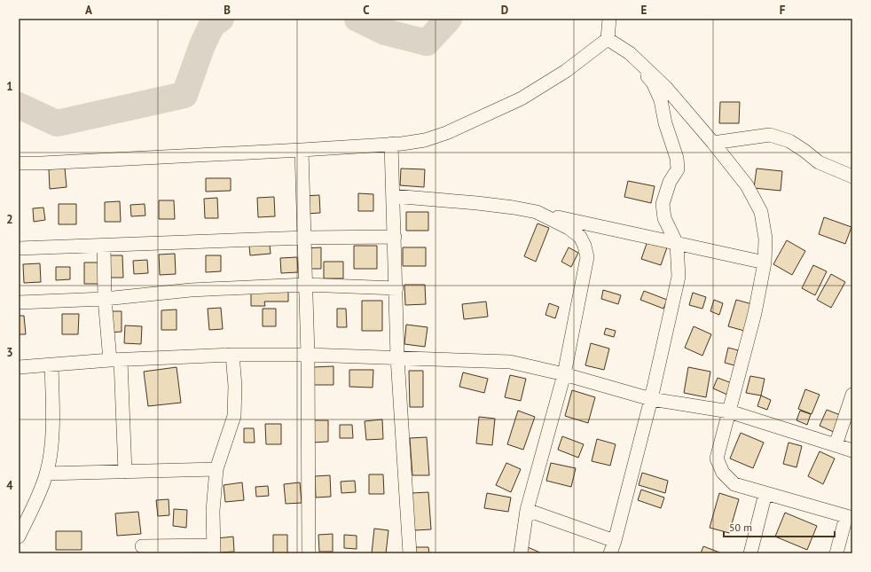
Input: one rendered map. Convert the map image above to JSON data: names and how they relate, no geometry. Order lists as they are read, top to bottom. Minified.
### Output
{"scale_bar":"50 m","grid":{"columns":["A","B","C","D","E","F"],"rows":["1","2","3","4"]}}
